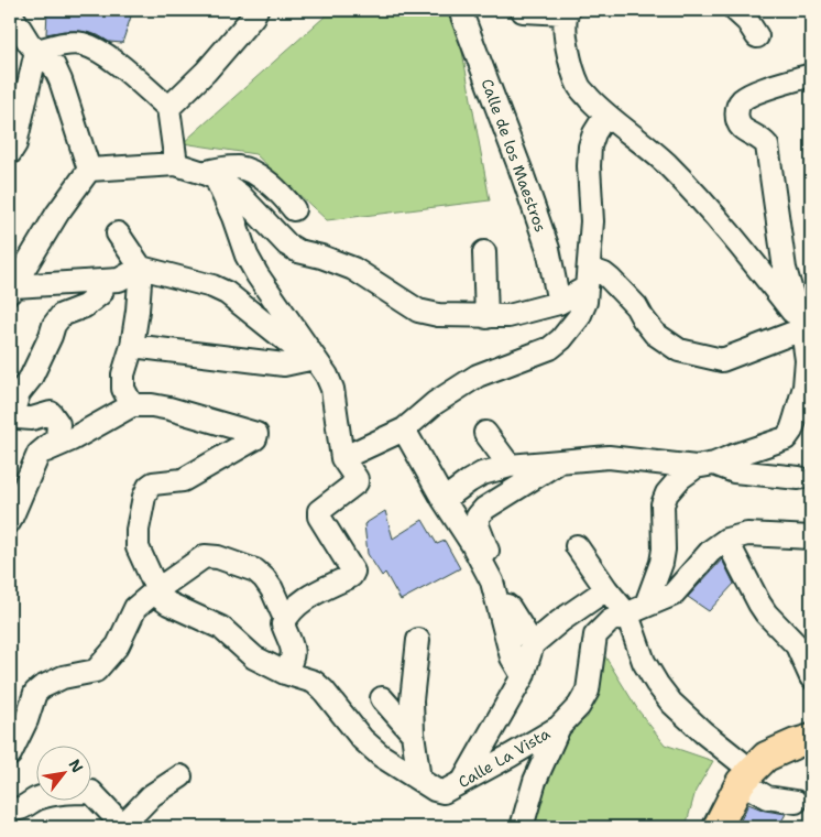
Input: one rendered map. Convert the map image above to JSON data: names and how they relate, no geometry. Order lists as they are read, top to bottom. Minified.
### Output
{"streets":{"street":["Calle de los Maestros","Calle La Vista"]},"north":"top right"}
